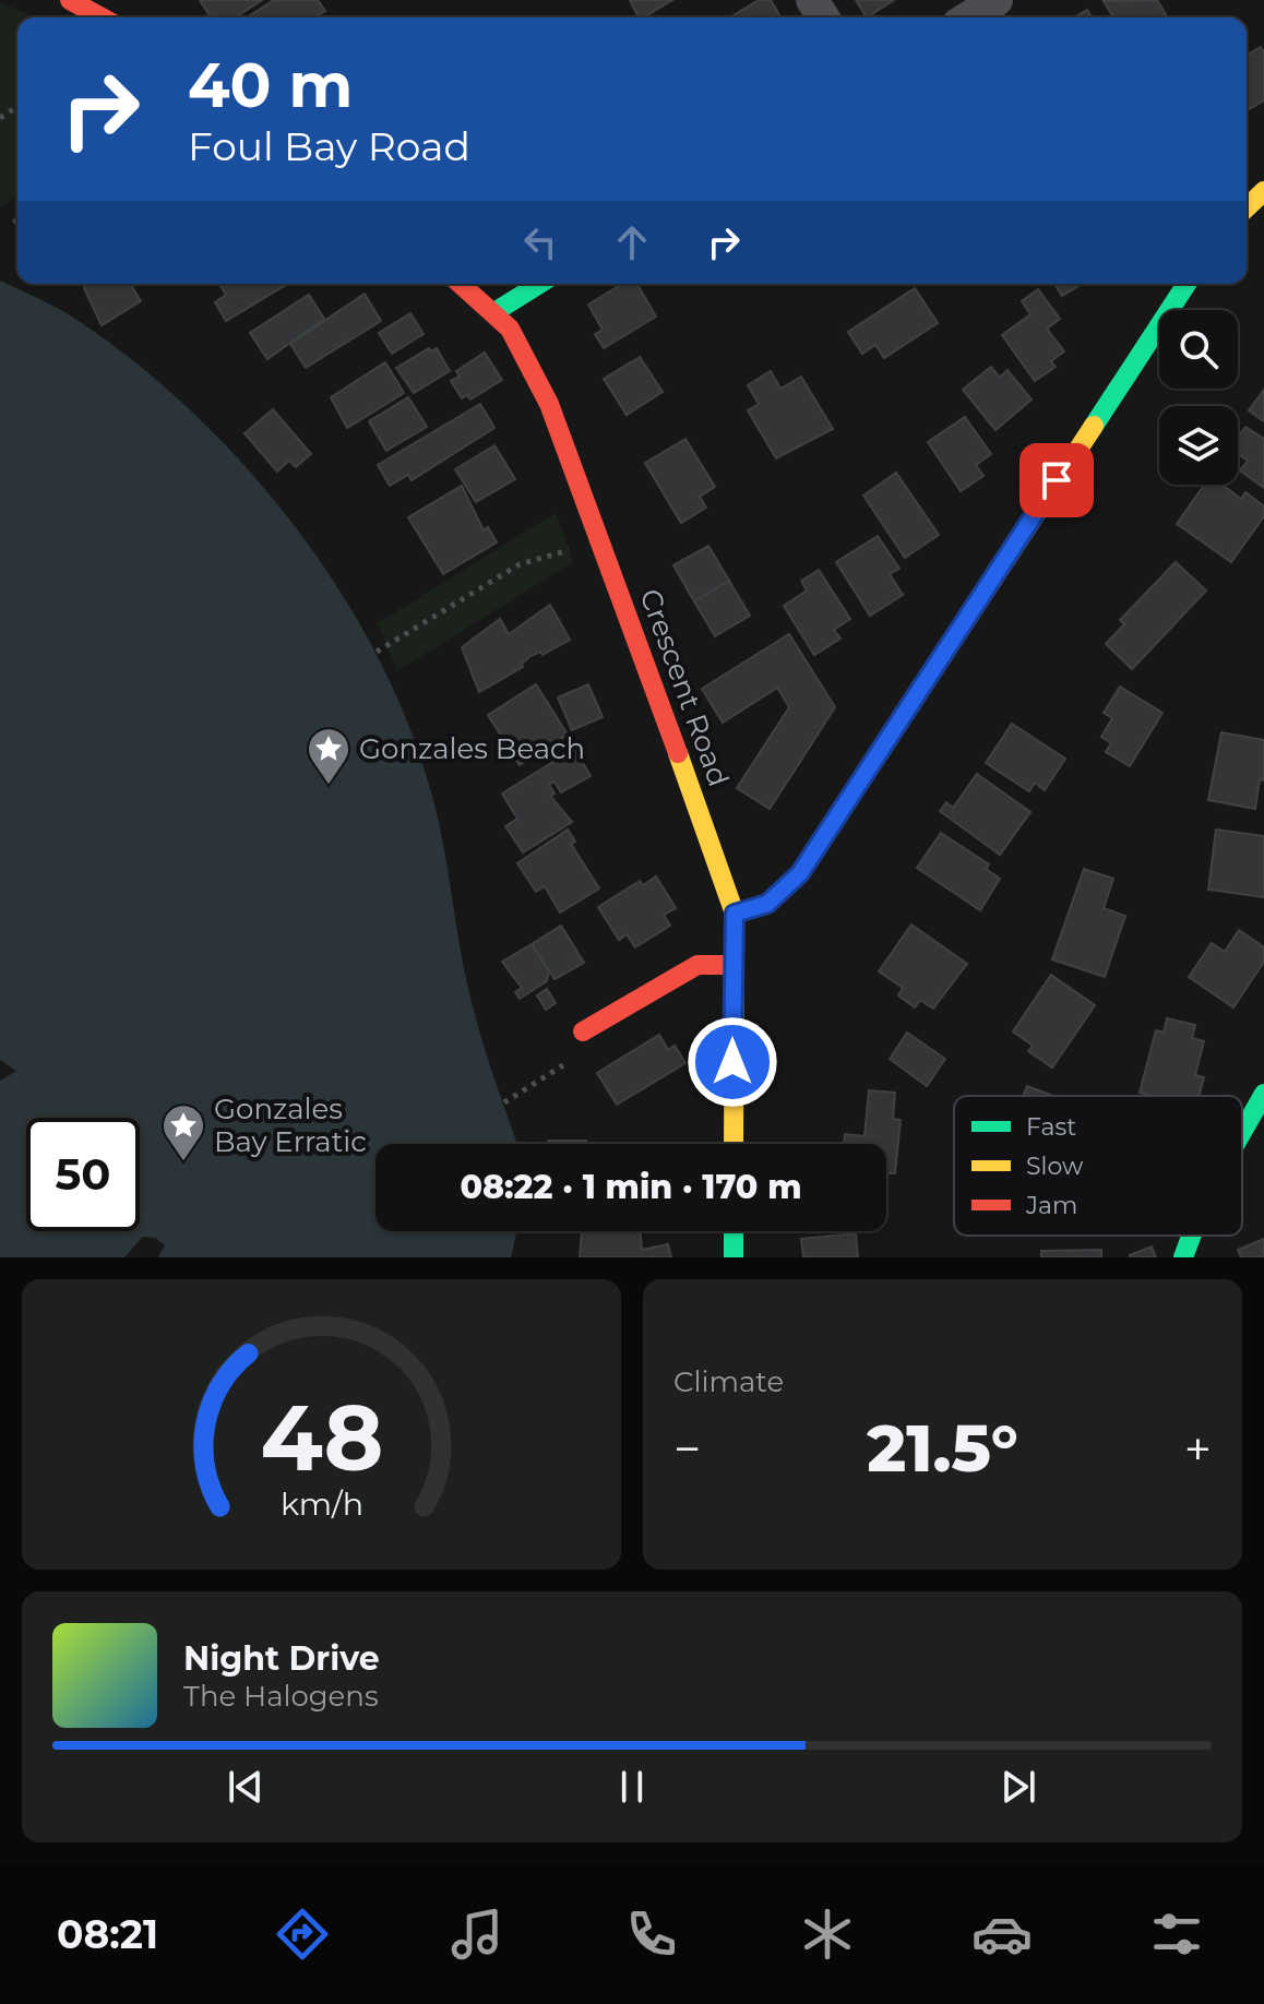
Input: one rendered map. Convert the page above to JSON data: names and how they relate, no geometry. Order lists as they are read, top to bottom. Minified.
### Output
{"streets":{"street":["Crescent Road"]},"places":{"place":["Gonzales Beach","Gonzales Bay Erratic"]},"legend":["Fast","Slow","Jam"],"page":{"turn":["40 m","Foul Bay Road"],"limit":"50","trip":"08:22 · 1 min · 170 m","tile":"Climate","heat":["−","21.5°","+"],"song":["Night Drive","The Halogens"],"tabs":"08:21","gauge":["48","km/h"]}}
